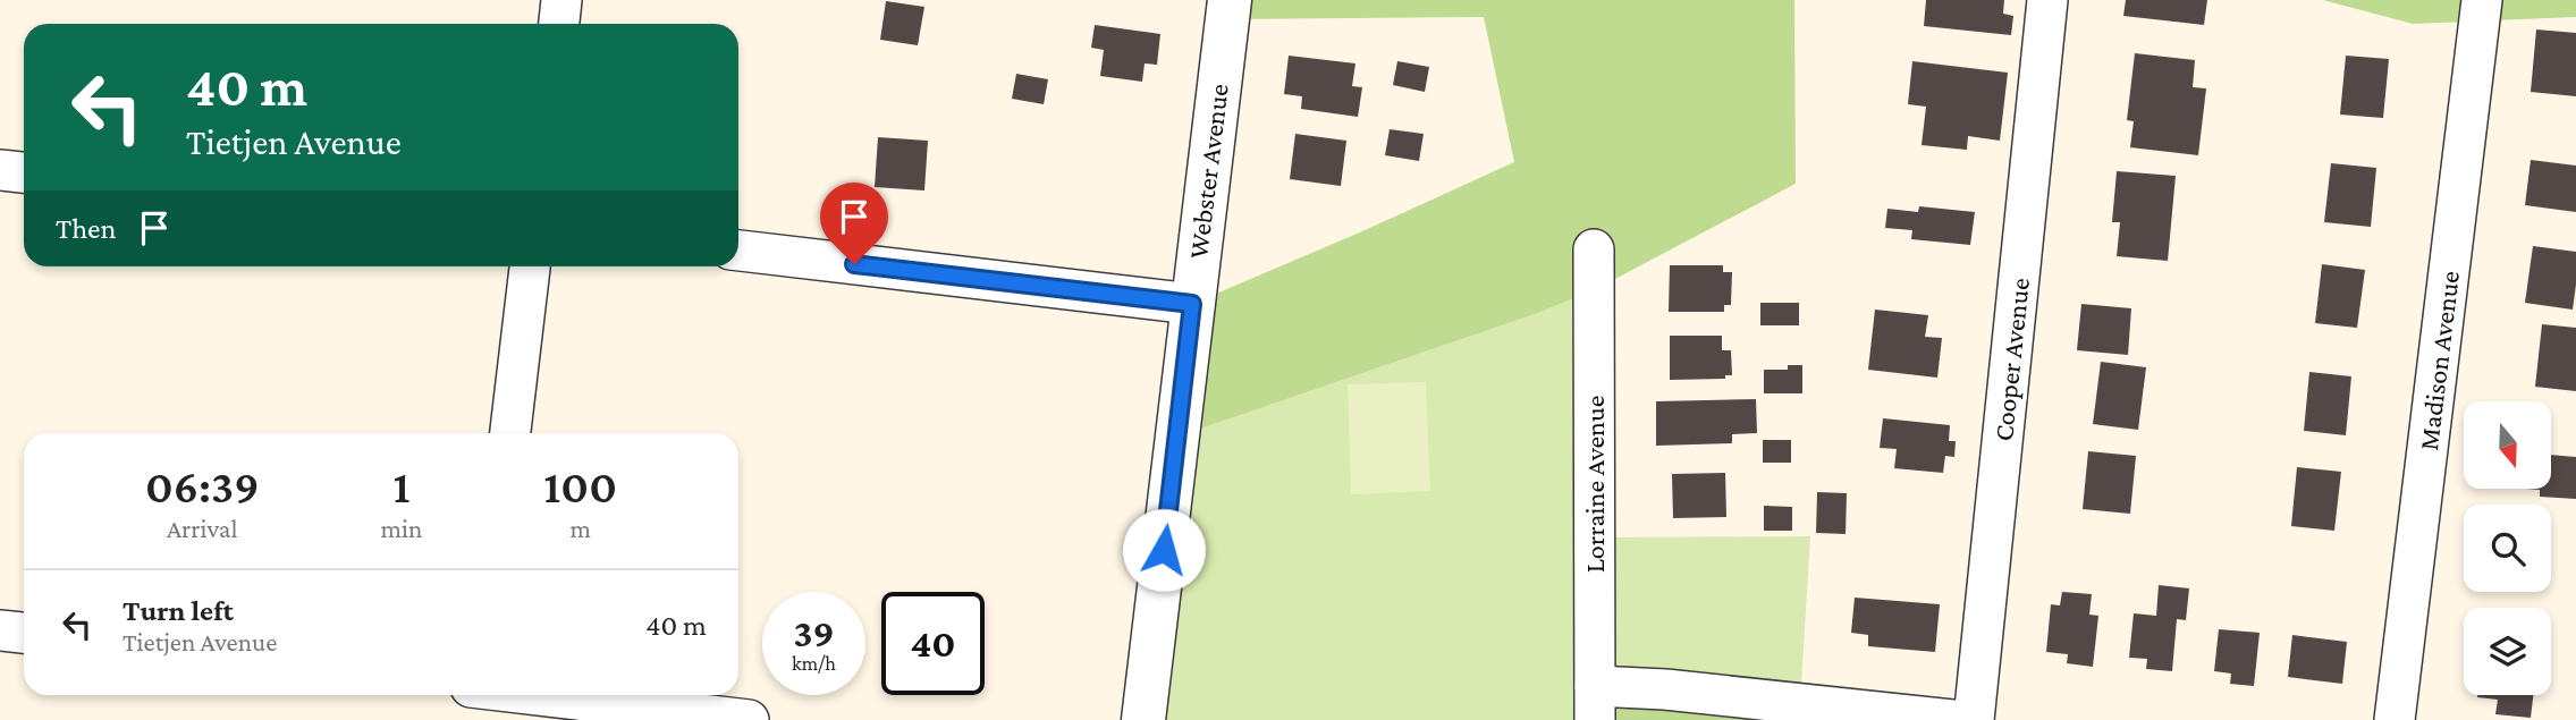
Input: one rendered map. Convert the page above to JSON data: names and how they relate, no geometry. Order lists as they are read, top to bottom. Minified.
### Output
{"streets":{"street":["Webster Avenue","Cooper Avenue","Madison Avenue","Lorraine Avenue"]},"north":"bottom","page":{"turn":["40 m","Tietjen Avenue"],"then":"Then","eta":["06:39","Arrival","1","min","100","m"],"list":[{"name":"Turn left","note":"Tietjen Avenue","value":"40 m"}],"speed":"39 km/h","limit":"40"}}
